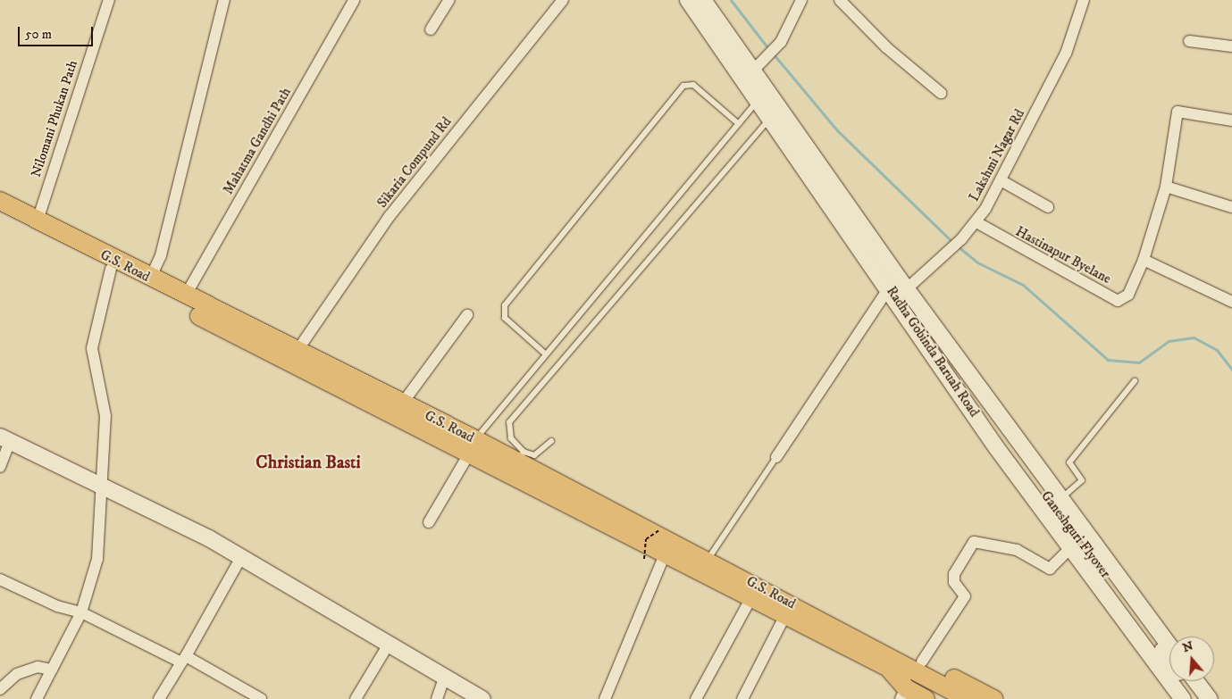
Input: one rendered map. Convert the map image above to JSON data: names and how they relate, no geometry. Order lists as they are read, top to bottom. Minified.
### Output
{"streets":{"main road":["G.S. Road","Radha Gobinda Baruah Road","Ganeshguri Flyover"],"street":["Nilomani Phukan Path","Mahatma Gandhi Path","Lakshmi Nagar Rd","Sikaria Compund Rd","Hastinapur Byelane"]},"crossings":[["Nilomani Phukan Path","G.S. Road"],["Mahatma Gandhi Path","G.S. Road"],["Lakshmi Nagar Rd","Hastinapur Byelane"],["Lakshmi Nagar Rd","Radha Gobinda Baruah Road"],["Sikaria Compund Rd","G.S. Road"],["Radha Gobinda Baruah Road","Ganeshguri Flyover"]],"districts":["Christian Basti"],"scale_bar":"50 m","north":"top"}
